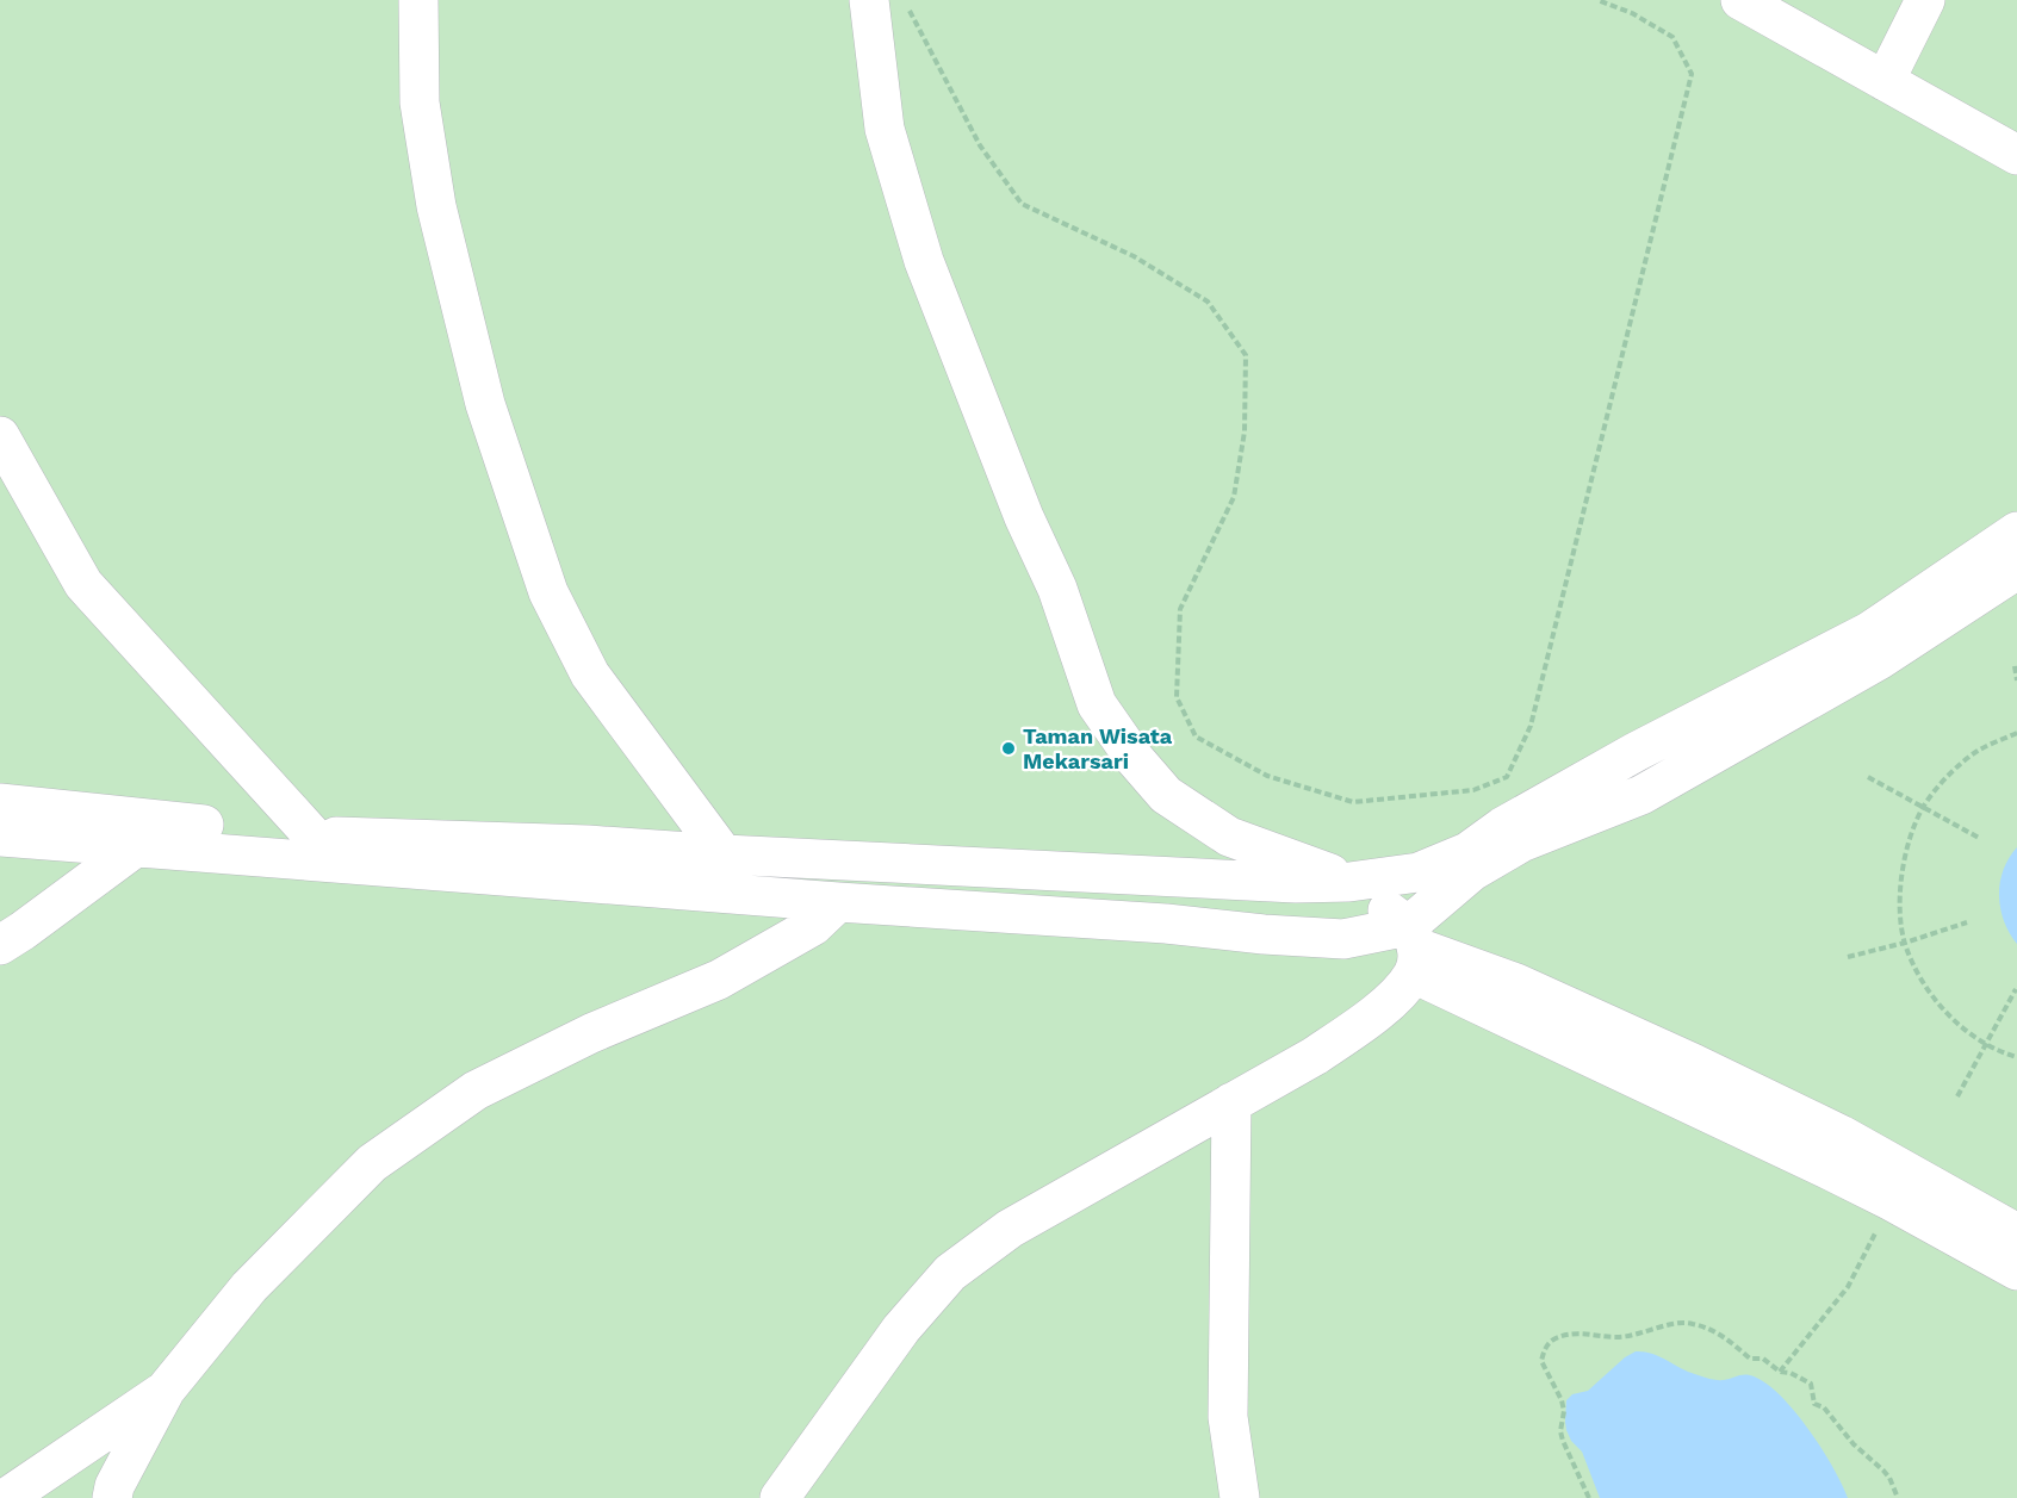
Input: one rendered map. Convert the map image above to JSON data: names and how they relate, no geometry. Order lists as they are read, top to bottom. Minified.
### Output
{"places":["Taman Wisata Mekarsari"]}
